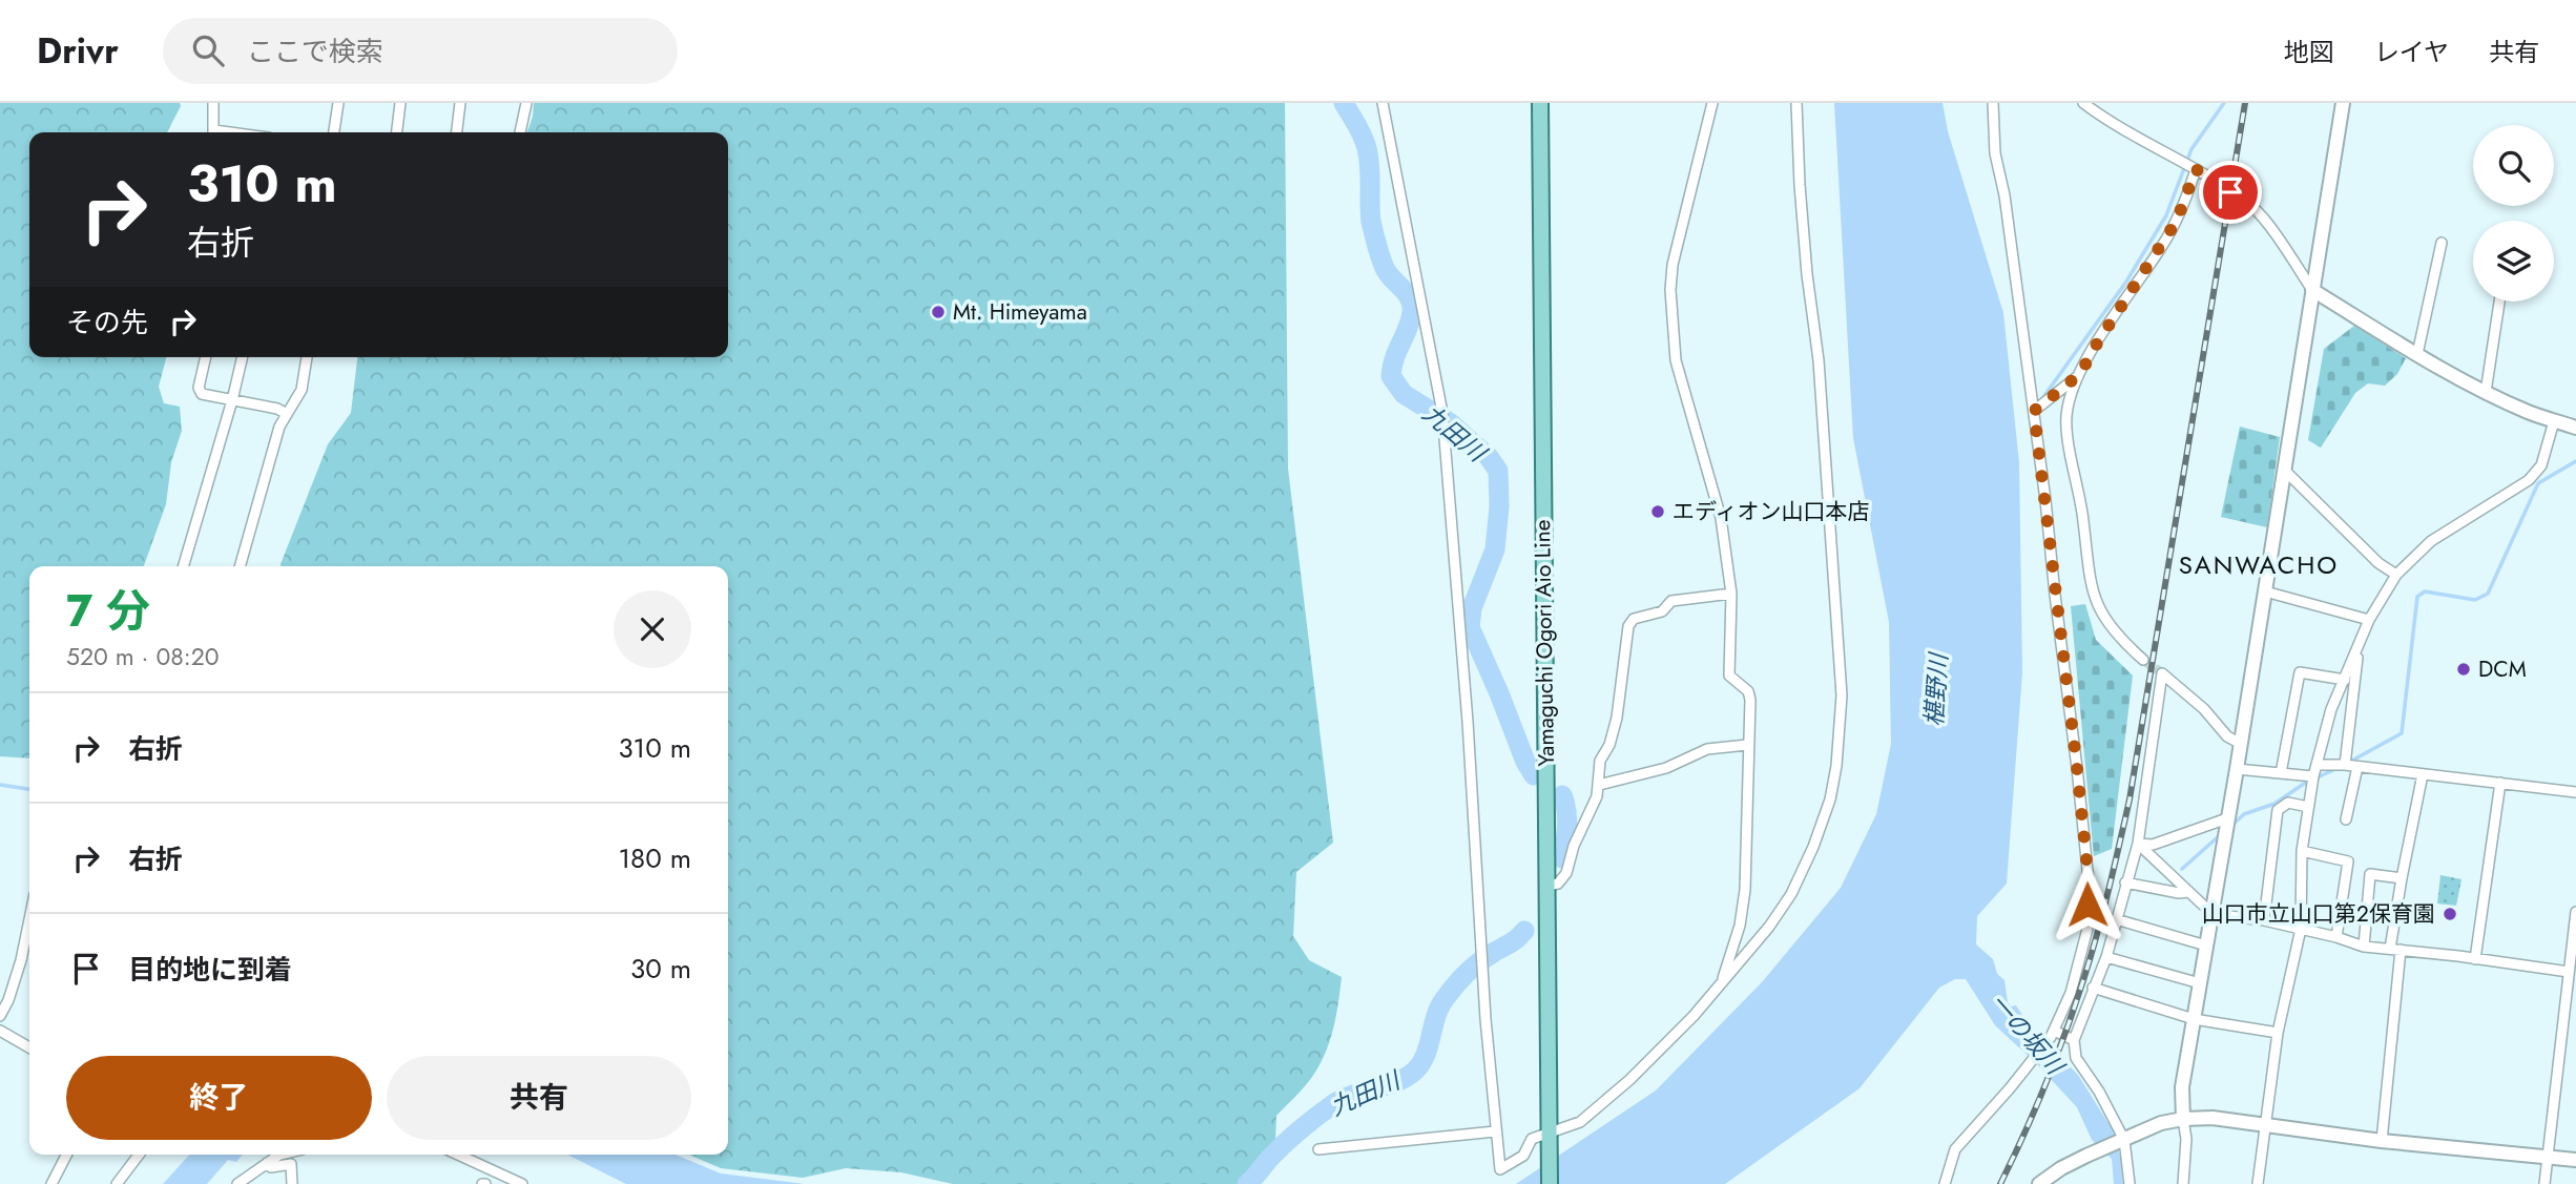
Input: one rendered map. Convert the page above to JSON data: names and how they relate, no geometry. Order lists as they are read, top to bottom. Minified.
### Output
{"streets":{"main road":["Yamaguchi Ogori Aio Line"]},"districts":["SANWACHO"],"water":["九田川","椹野川","一の坂川"],"places":["Mt. Himeyama","エディオン山口本店","DCM","山口市立山口第２保育園"],"page":{"header":"Drivr","search":"ここで検索","nav":["地図","レイヤ","共有"],"turn":["310 m","右折"],"then":"その先","heading":["7 分","520 m · 08:20"],"list":[{"name":"右折","value":"310 m"},{"name":"右折","value":"180 m"},{"name":"目的地に到着","value":"30 m"}],"buttons":["終了","共有"]}}
